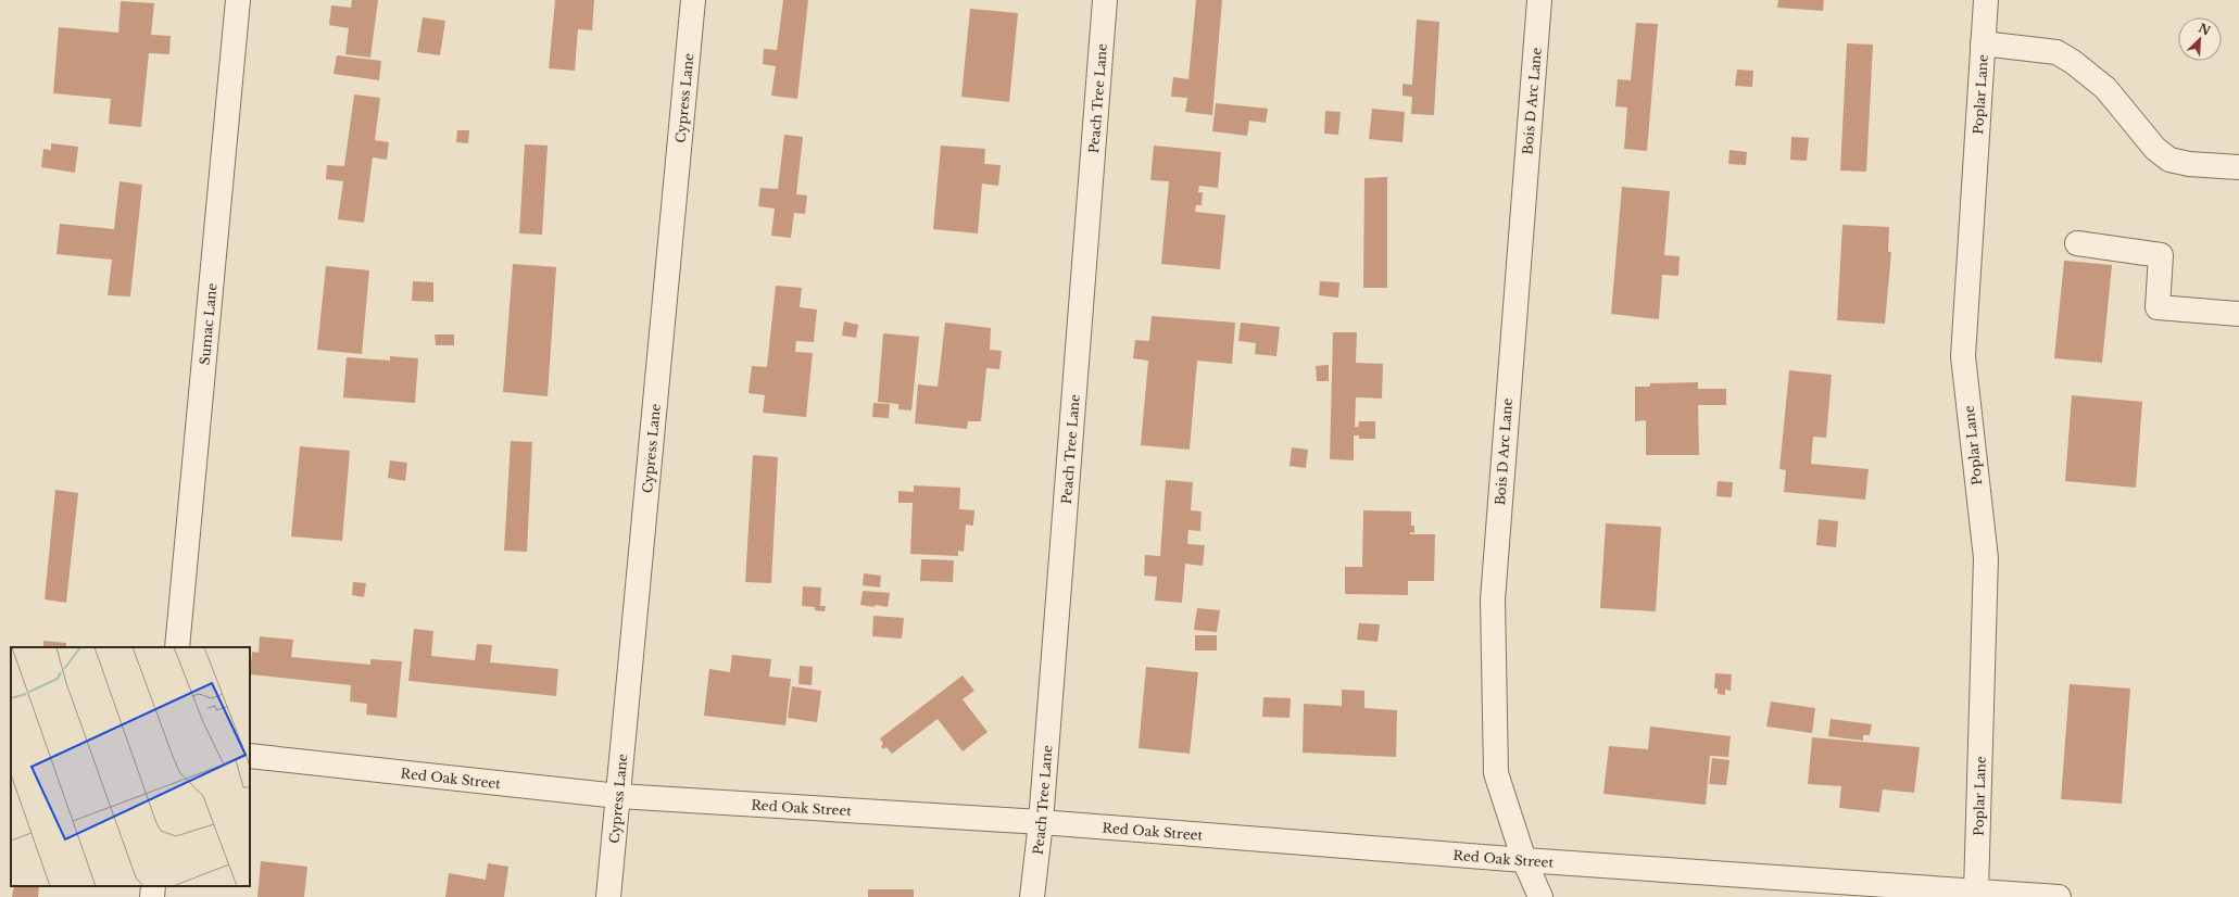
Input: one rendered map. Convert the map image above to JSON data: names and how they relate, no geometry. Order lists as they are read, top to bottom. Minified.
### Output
{"streets":{"street":["Poplar Lane","Cypress Lane","Peach Tree Lane","Bois D Arc Lane","Sumac Lane","Red Oak Street"]},"crossings":[["Poplar Lane","Red Oak Street"],["Cypress Lane","Red Oak Street"],["Peach Tree Lane","Red Oak Street"],["Bois D Arc Lane","Red Oak Street"]],"north":"top right"}
